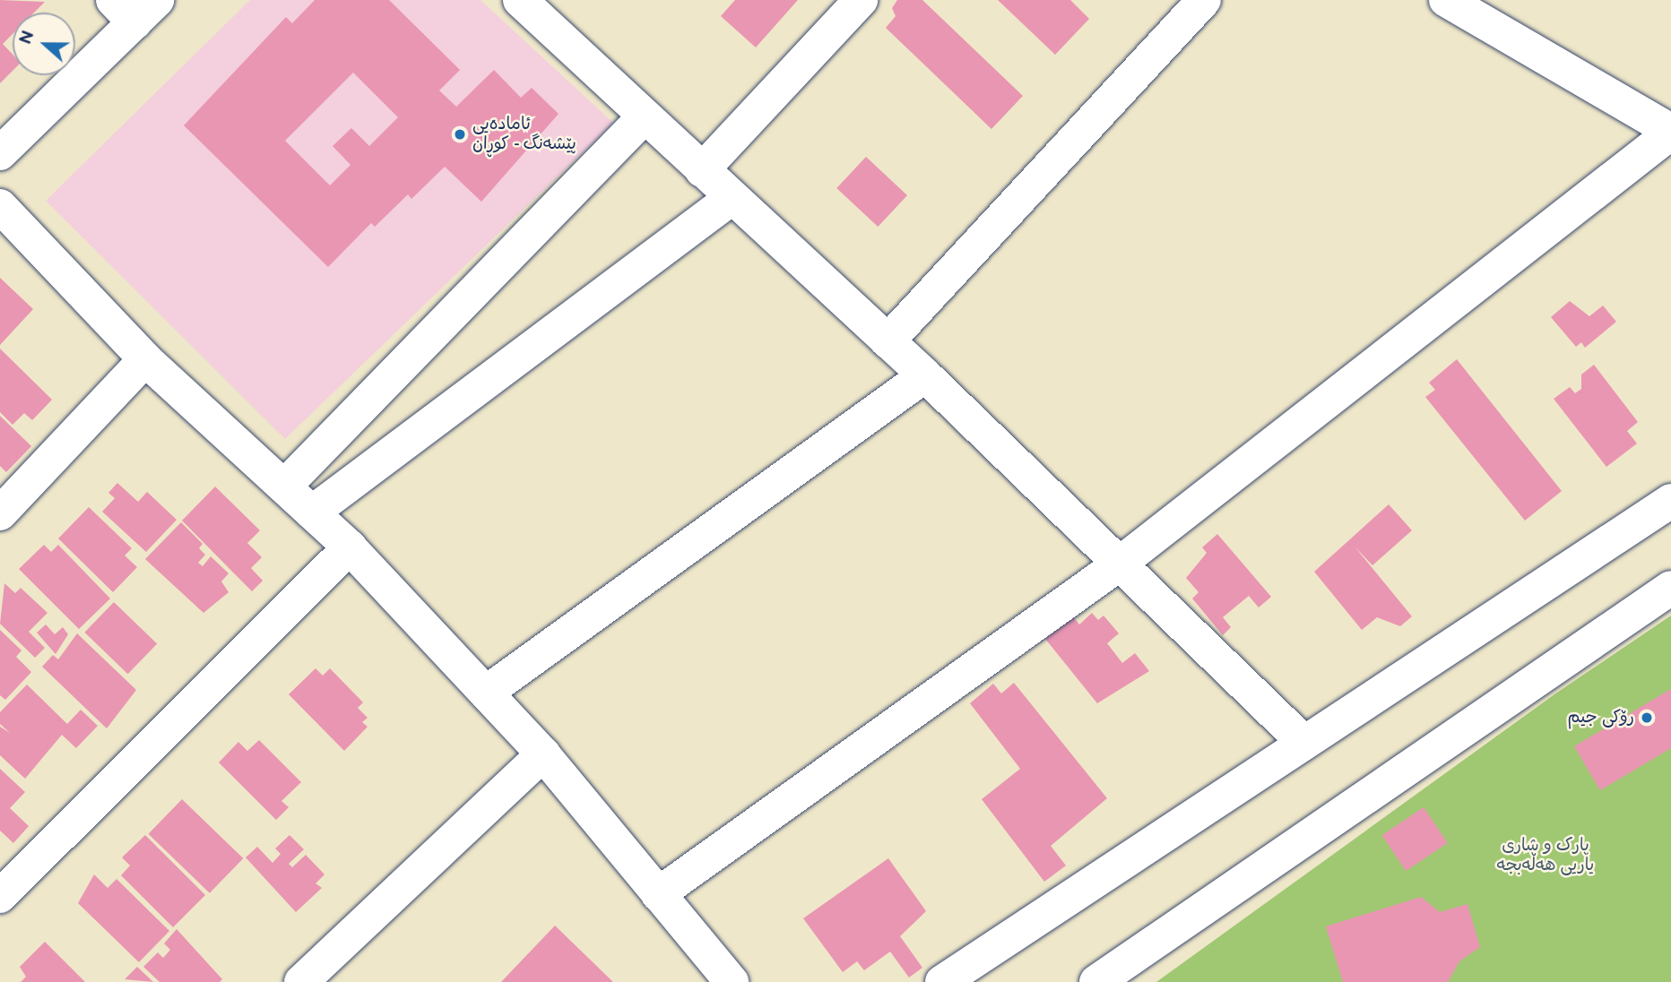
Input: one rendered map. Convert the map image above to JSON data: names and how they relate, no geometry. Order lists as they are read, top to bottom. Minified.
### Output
{"parks":["پارک و شاری یاریی ھەڵەبجە"],"places":["ئامادەیی پێشەنگ - کوڕان","رۆکی جیم"],"north":"left"}
